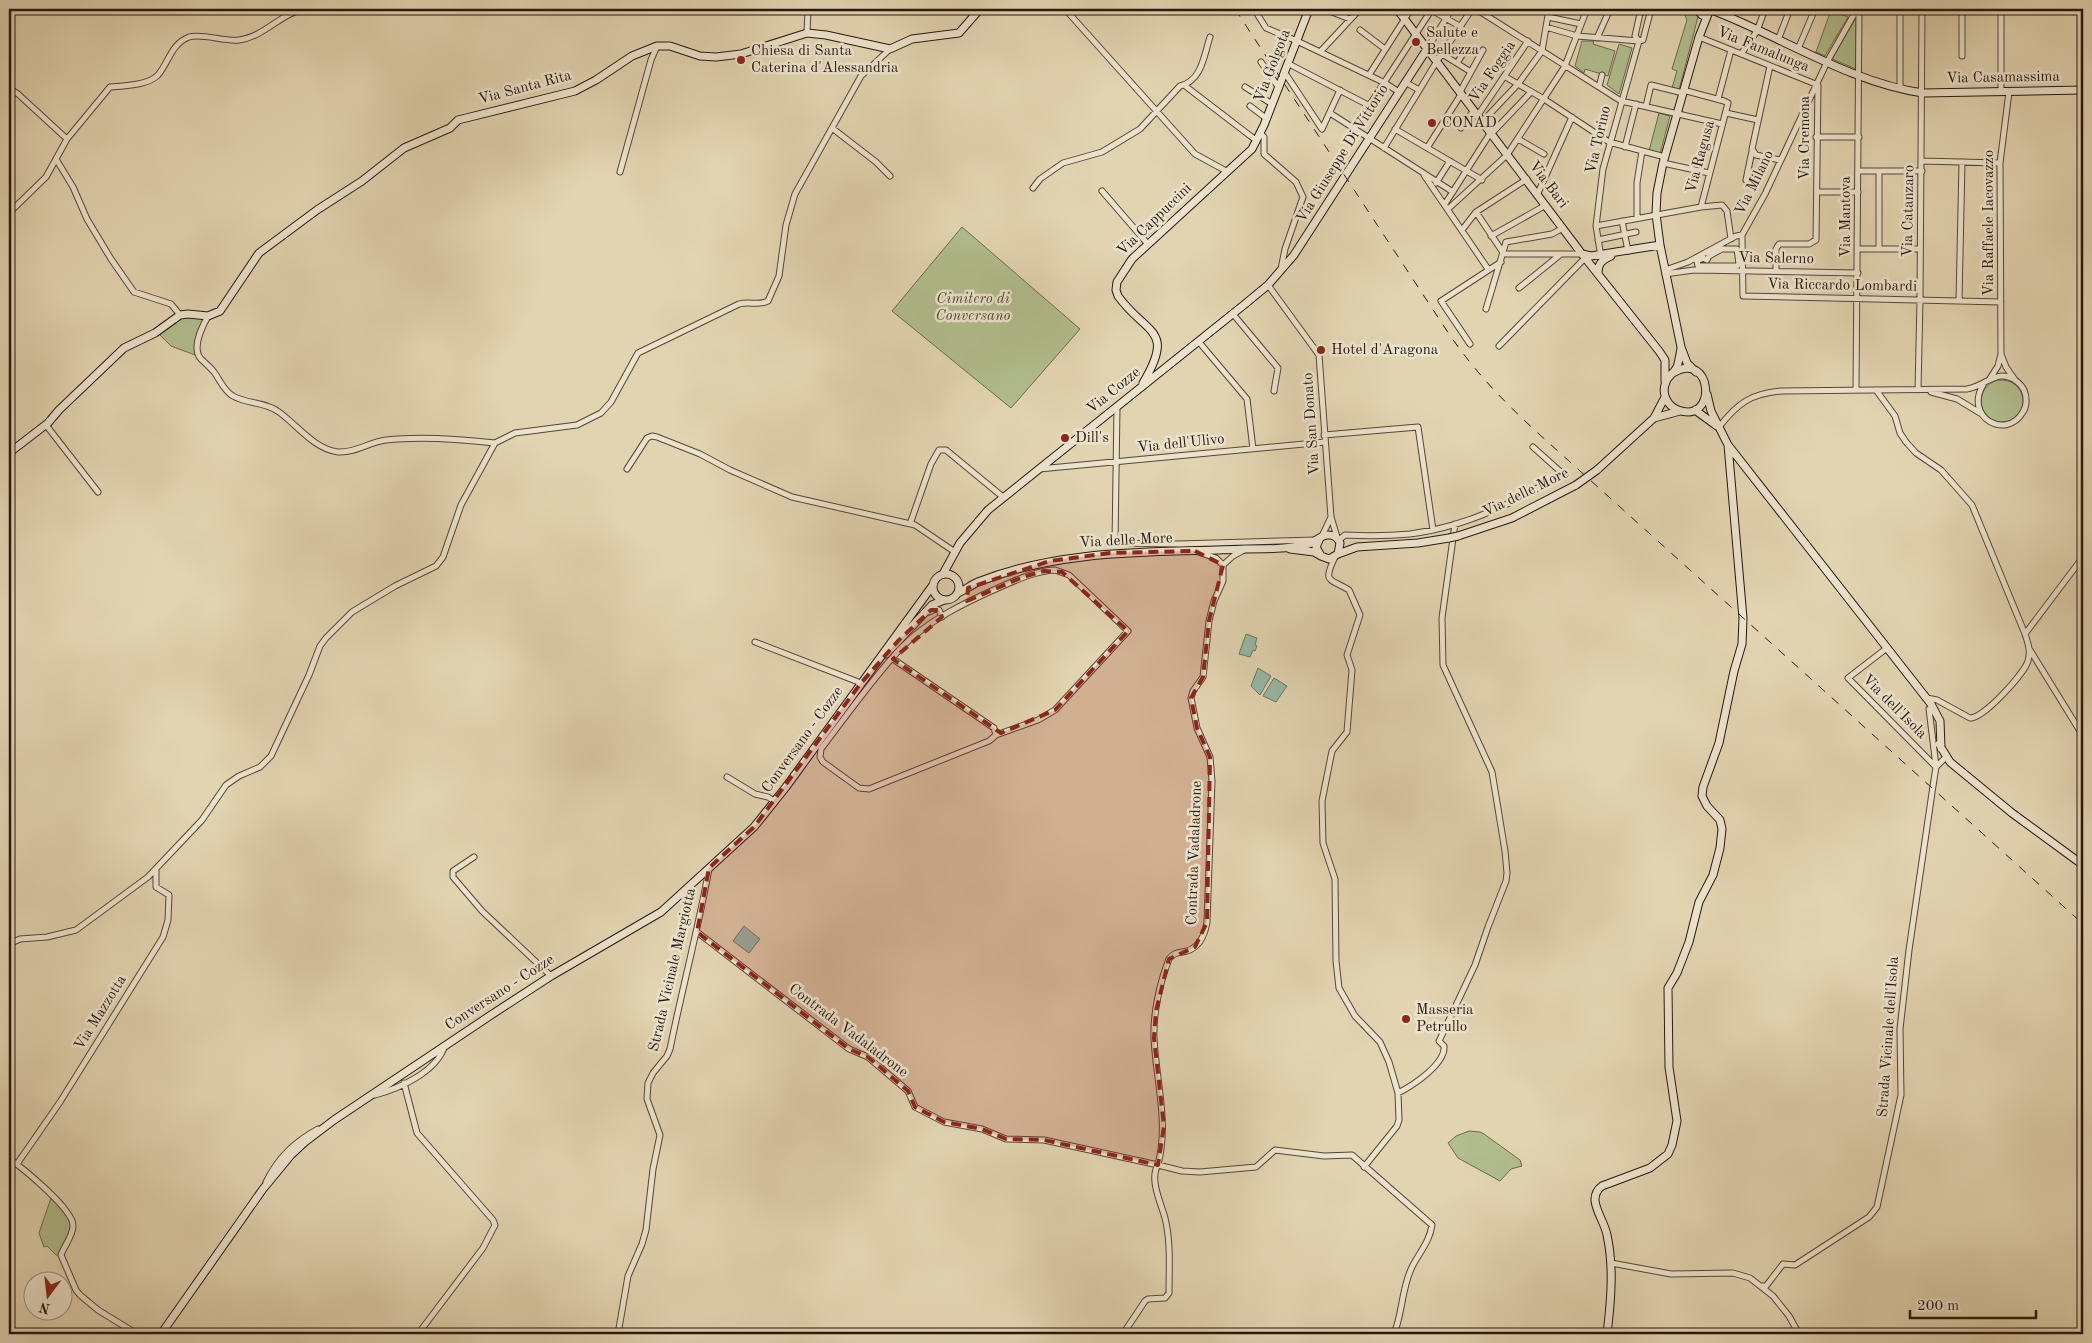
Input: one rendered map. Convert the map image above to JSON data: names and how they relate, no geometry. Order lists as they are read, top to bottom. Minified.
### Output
{"streets":{"main road":["Via Golgota","Via Casamassima","Via Santa Rita","Via Giuseppe Di Vittorio","Via Bari","Via Cappuccini","Via Cozze","Via delle More","Conversano - Cozze"],"street":["Via Famalunga","Via Foggia","Via Cremona","Via Torino","Via Ragusa","Via Milano","Via Catanzaro","Via Mantova","Via Raffaele Iacovazzo","Via Salerno","Via Riccardo Lombardi","Via San Donato","Via dell'Ulivo","Via dell'Isola","Contrada Vadaladrone","Strada Vicinale Margiotta","Via Mazzotta","Strada Vicinale dell'Isola"]},"crossings":[["Via Famalunga","Via Cremona"],["Via Famalunga","Via Milano"],["Via Golgota","Via Cappuccini"],["Via Foggia","Via Bari"],["Via Casamassima","Via Milano"],["Via Casamassima","Via Catanzaro"],["Via Casamassima","Via Mantova"],["Via Casamassima","Via Raffaele Iacovazzo"],["Via Cremona","Via Milano"],["Via Cremona","Via Salerno"],["Via Torino","Via Bari"],["Via Giuseppe Di Vittorio","Via Bari"],["Via Giuseppe Di Vittorio","Via Cozze"],["Via Milano","Via Mantova"],["Via Milano","Via Salerno"],["Via Milano","Via Riccardo Lombardi"],["Via Catanzaro","Via Riccardo Lombardi"],["Via Mantova","Via Salerno"],["Via Mantova","Via Riccardo Lombardi"],["Via Cappuccini","Via Cozze"],["Via Raffaele Iacovazzo","Via Riccardo Lombardi"],["Via Salerno","Via Riccardo Lombardi"],["Via Cozze","Via San Donato"],["Via Cozze","Via dell'Ulivo"],["Via San Donato","Via dell'Ulivo"],["Via dell'Isola","Strada Vicinale dell'Isola"],["Conversano - Cozze","Strada Vicinale Margiotta"],["Contrada Vadaladrone","Strada Vicinale Margiotta"]],"parks":["Cimitero di Conversano"],"places":["Salute e Bellezza","Chiesa di Santa Caterina d'Alessandria","CONAD","Hotel d'Aragona","Dill's","Masseria Petrullo"],"scale_bar":"200 m","north":"bottom"}
